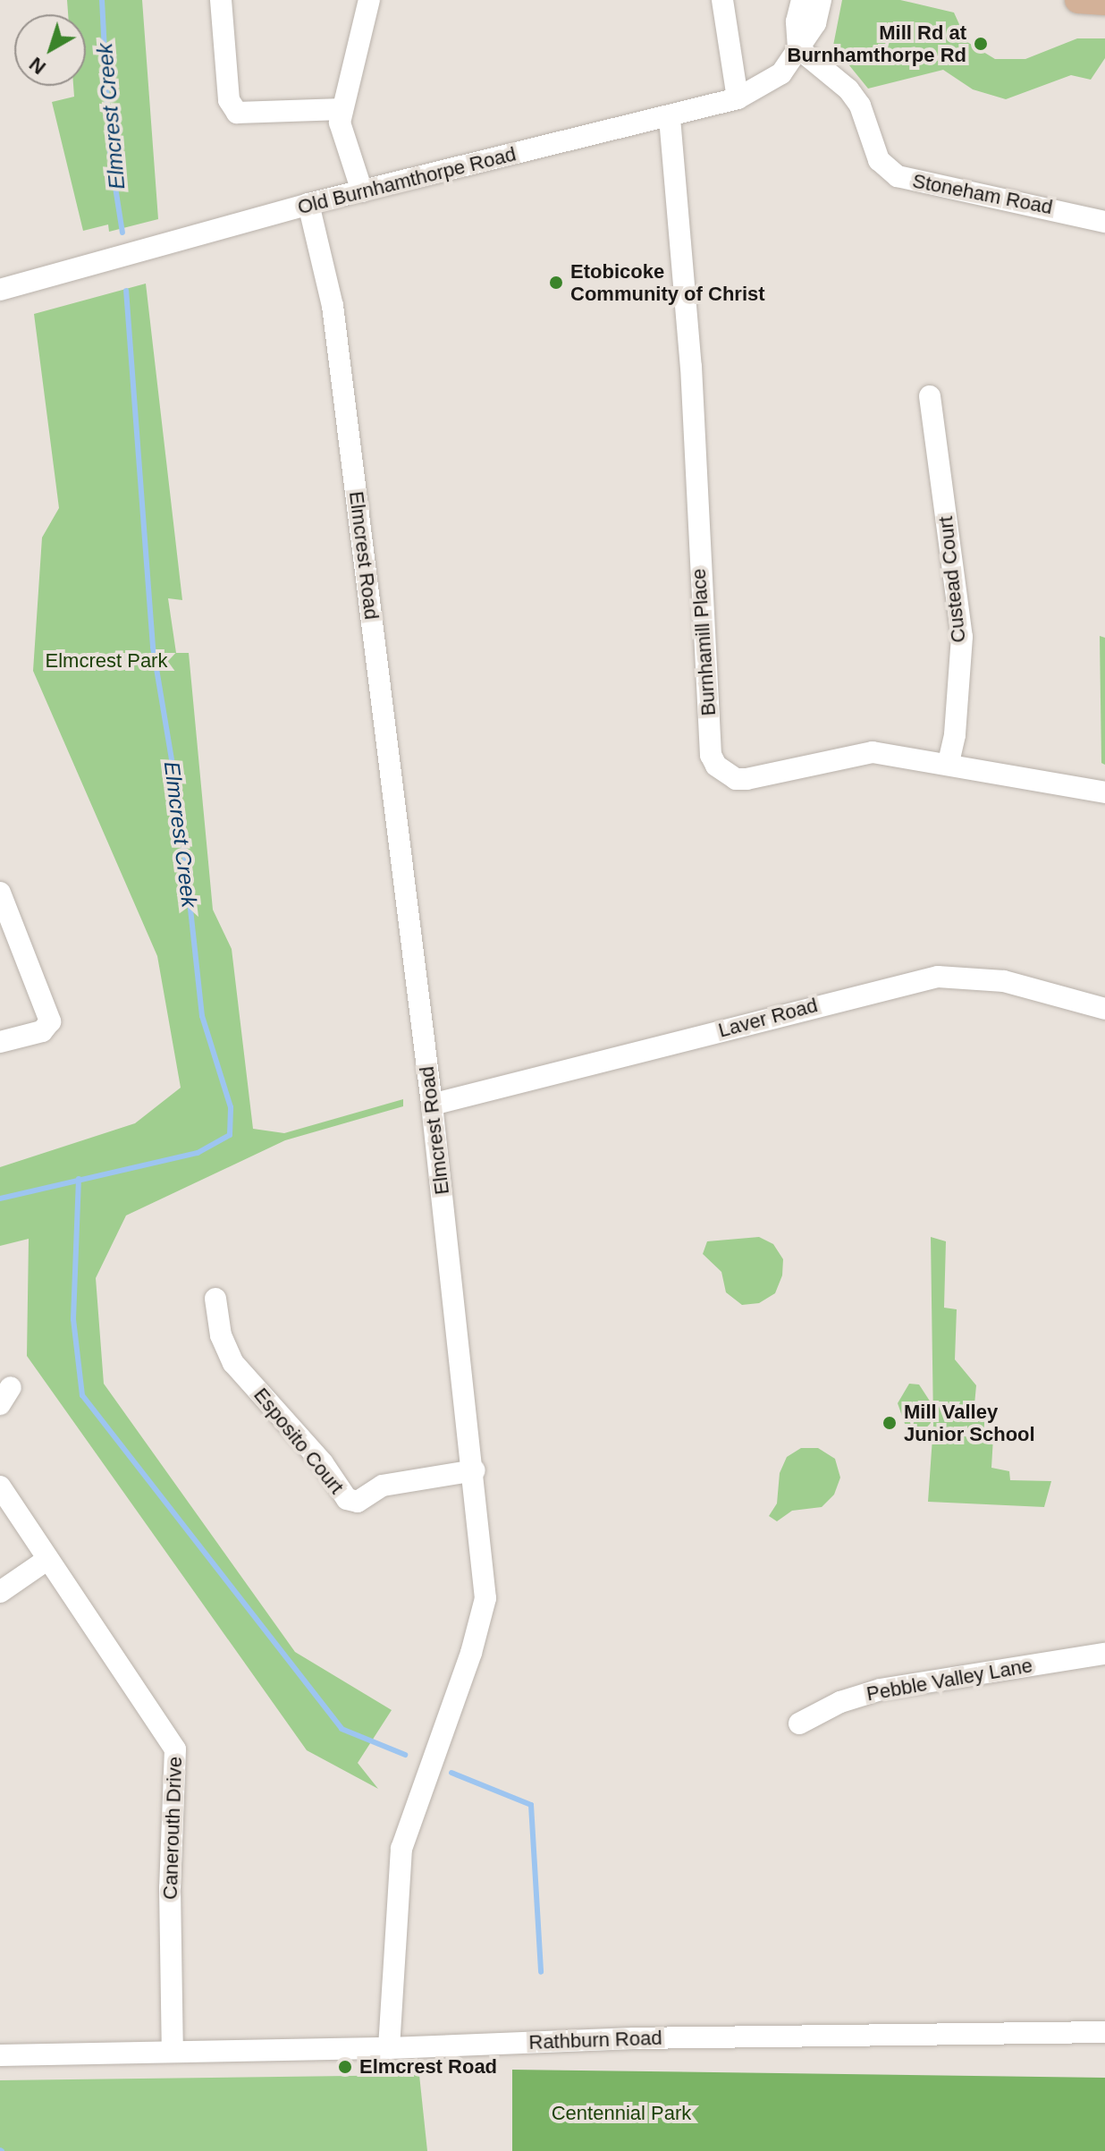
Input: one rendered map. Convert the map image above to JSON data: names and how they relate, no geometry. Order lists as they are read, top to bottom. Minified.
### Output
{"streets":{"street":["Old Burnhamthorpe Road","Stoneham Road","Elmcrest Road","Custead Court","Burnhamill Place","Laver Road","Esposito Court","Pebble Valley Lane","Canerouth Drive","Rathburn Road"]},"crossings":[["Old Burnhamthorpe Road","Stoneham Road"],["Old Burnhamthorpe Road","Elmcrest Road"],["Old Burnhamthorpe Road","Burnhamill Place"],["Elmcrest Road","Laver Road"],["Elmcrest Road","Esposito Court"],["Elmcrest Road","Rathburn Road"],["Custead Court","Burnhamill Place"],["Canerouth Drive","Rathburn Road"]],"water":["Elmcrest Creek"],"parks":["Elmcrest Park","Centennial Park"],"places":["Mill Rd at Burnhamthorpe Rd","Etobicoke Community of Christ","Mill Valley Junior School","Elmcrest Road"],"north":"bottom left"}
